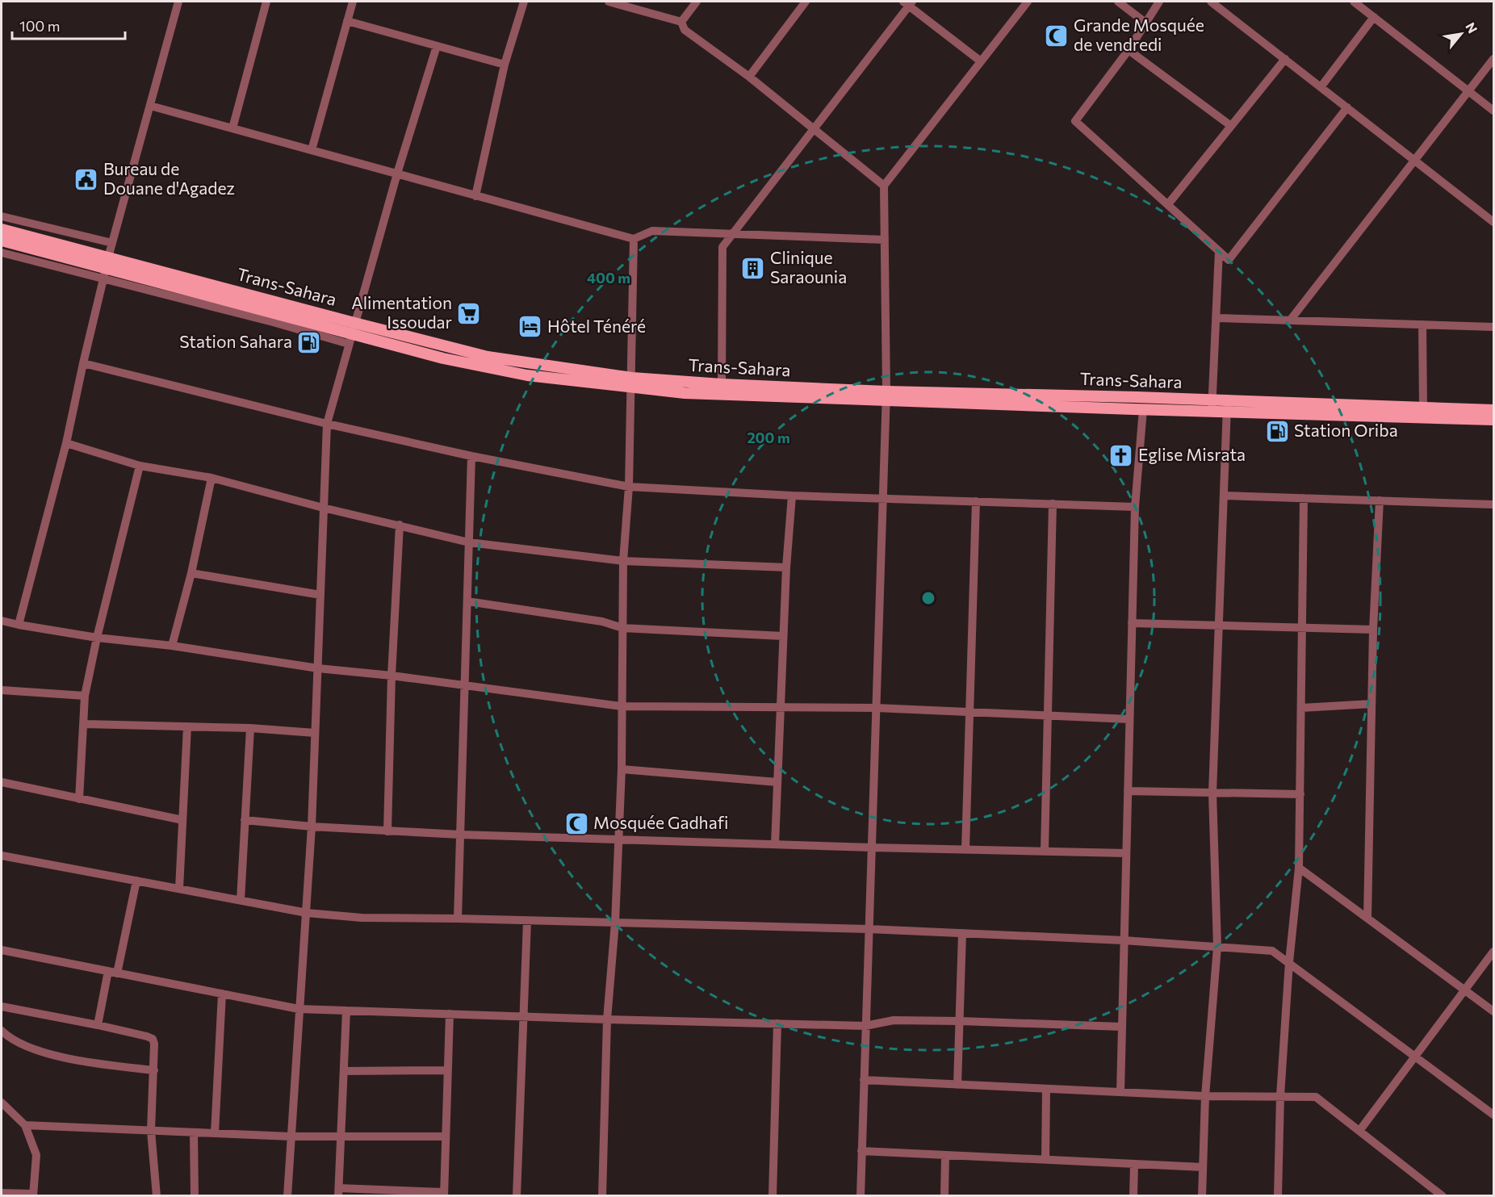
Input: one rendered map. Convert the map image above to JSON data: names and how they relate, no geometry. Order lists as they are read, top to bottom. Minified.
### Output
{"streets":{"main road":["Trans-Sahara"]},"places":{"mosque":["Grande Mosquée de vendredi","Mosquée Gadhafi"],"public building":["Bureau de Douane d'Agadez"],"building":["Clinique Saraounia"],"supermarket":["Alimentation Issoudar"],"hotel":["Hôtel Ténéré"],"fuel station":["Station Sahara","Station Oriba"],"church":["Eglise Misrata"]},"scale_bar":"100 m","north":"top right","rings":["400 m","200 m"]}
